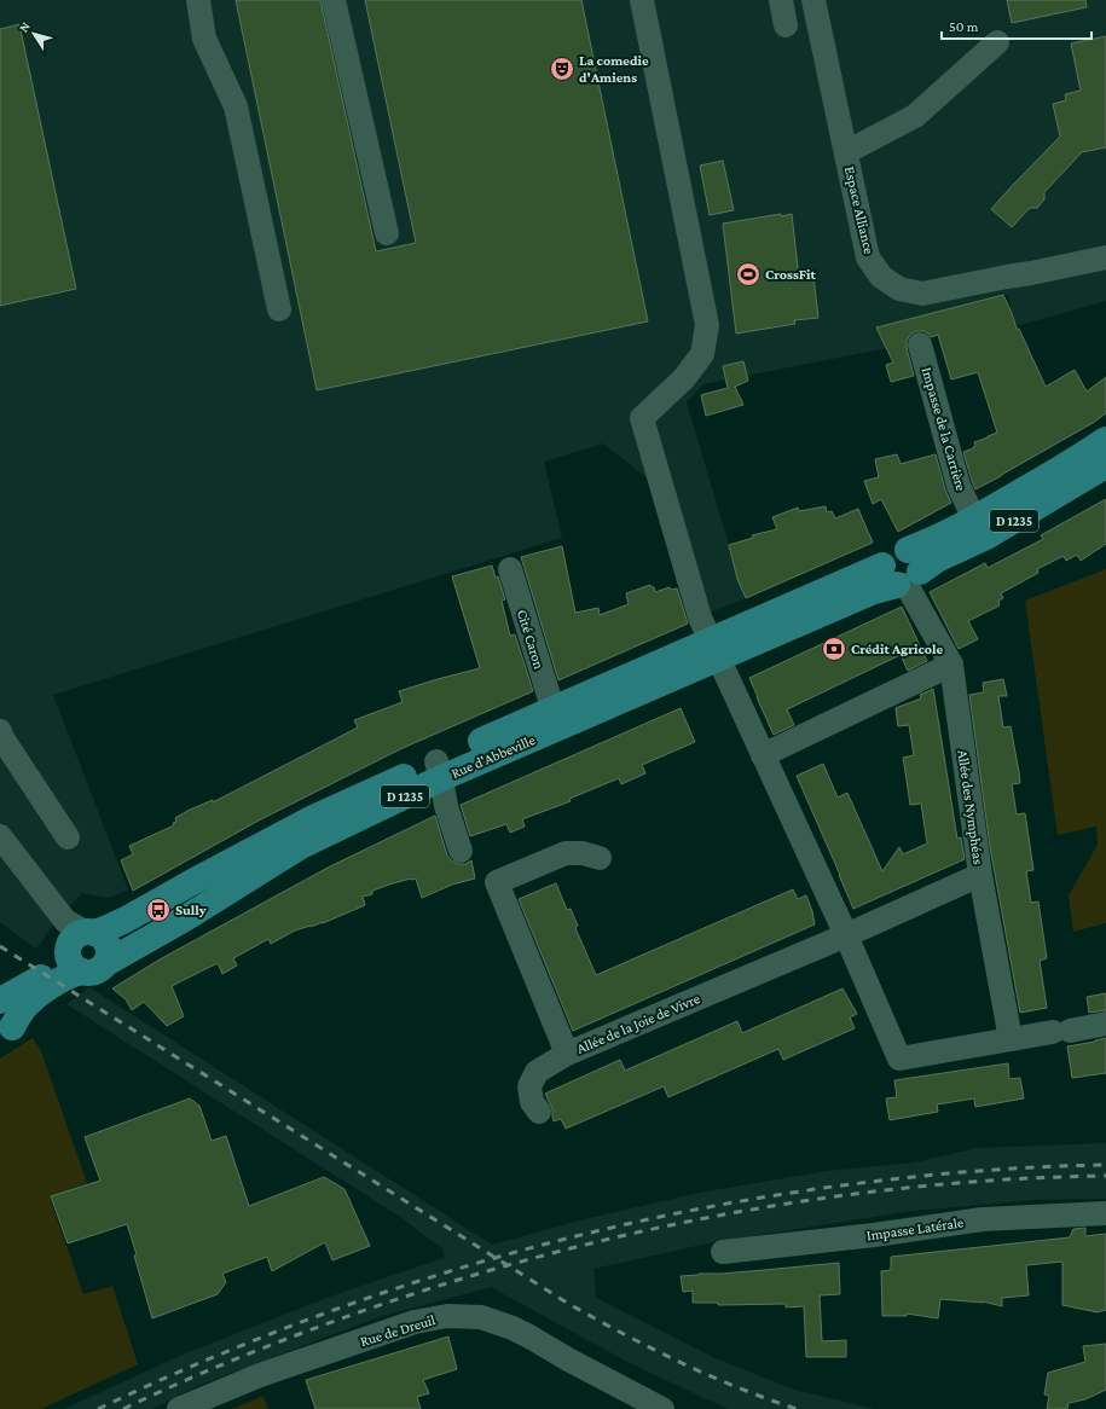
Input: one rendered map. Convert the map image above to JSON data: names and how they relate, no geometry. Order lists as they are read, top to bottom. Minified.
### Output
{"streets":{"main road":["D 1235","Rue d'Abbeville"],"street":["Espace Alliance","Impasse de la Carrière","Cité Caron","Allée des Nymphéas","Allée de la Joie de Vivre","Impasse Latérale","Rue de Dreuil"]},"crossings":[["Impasse de la Carrière","Rue d'Abbeville"],["Cité Caron","Rue d'Abbeville"],["Rue d'Abbeville","Allée des Nymphéas"],["Allée des Nymphéas","Allée de la Joie de Vivre"]],"places":{"theatre":["La comedie d'Amiens"],"sports":["CrossFit"],"bank":["Crédit Agricole"],"bus stop":["Sully"]},"scale_bar":"50 m","north":"top left"}
